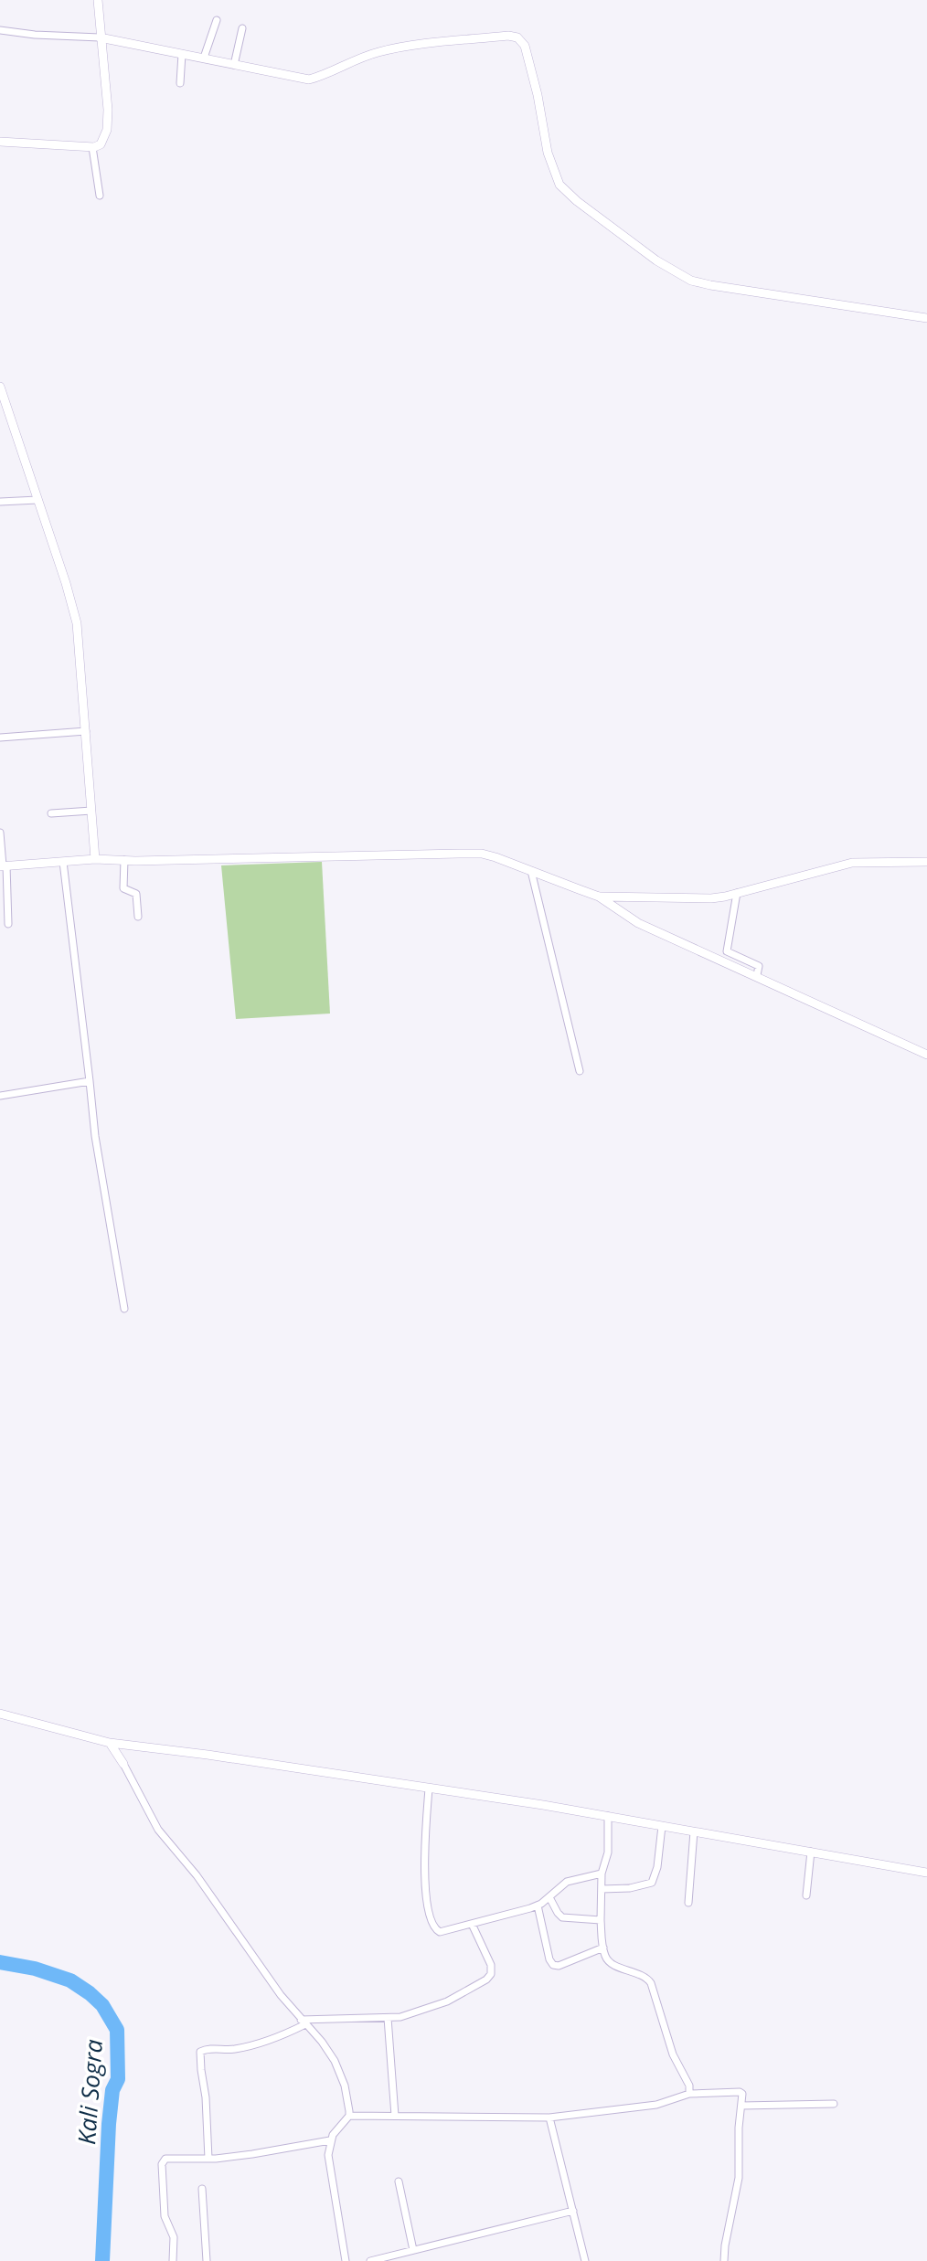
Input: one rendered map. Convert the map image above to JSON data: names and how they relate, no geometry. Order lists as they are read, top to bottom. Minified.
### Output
{"water":["Kali Sogra"]}
